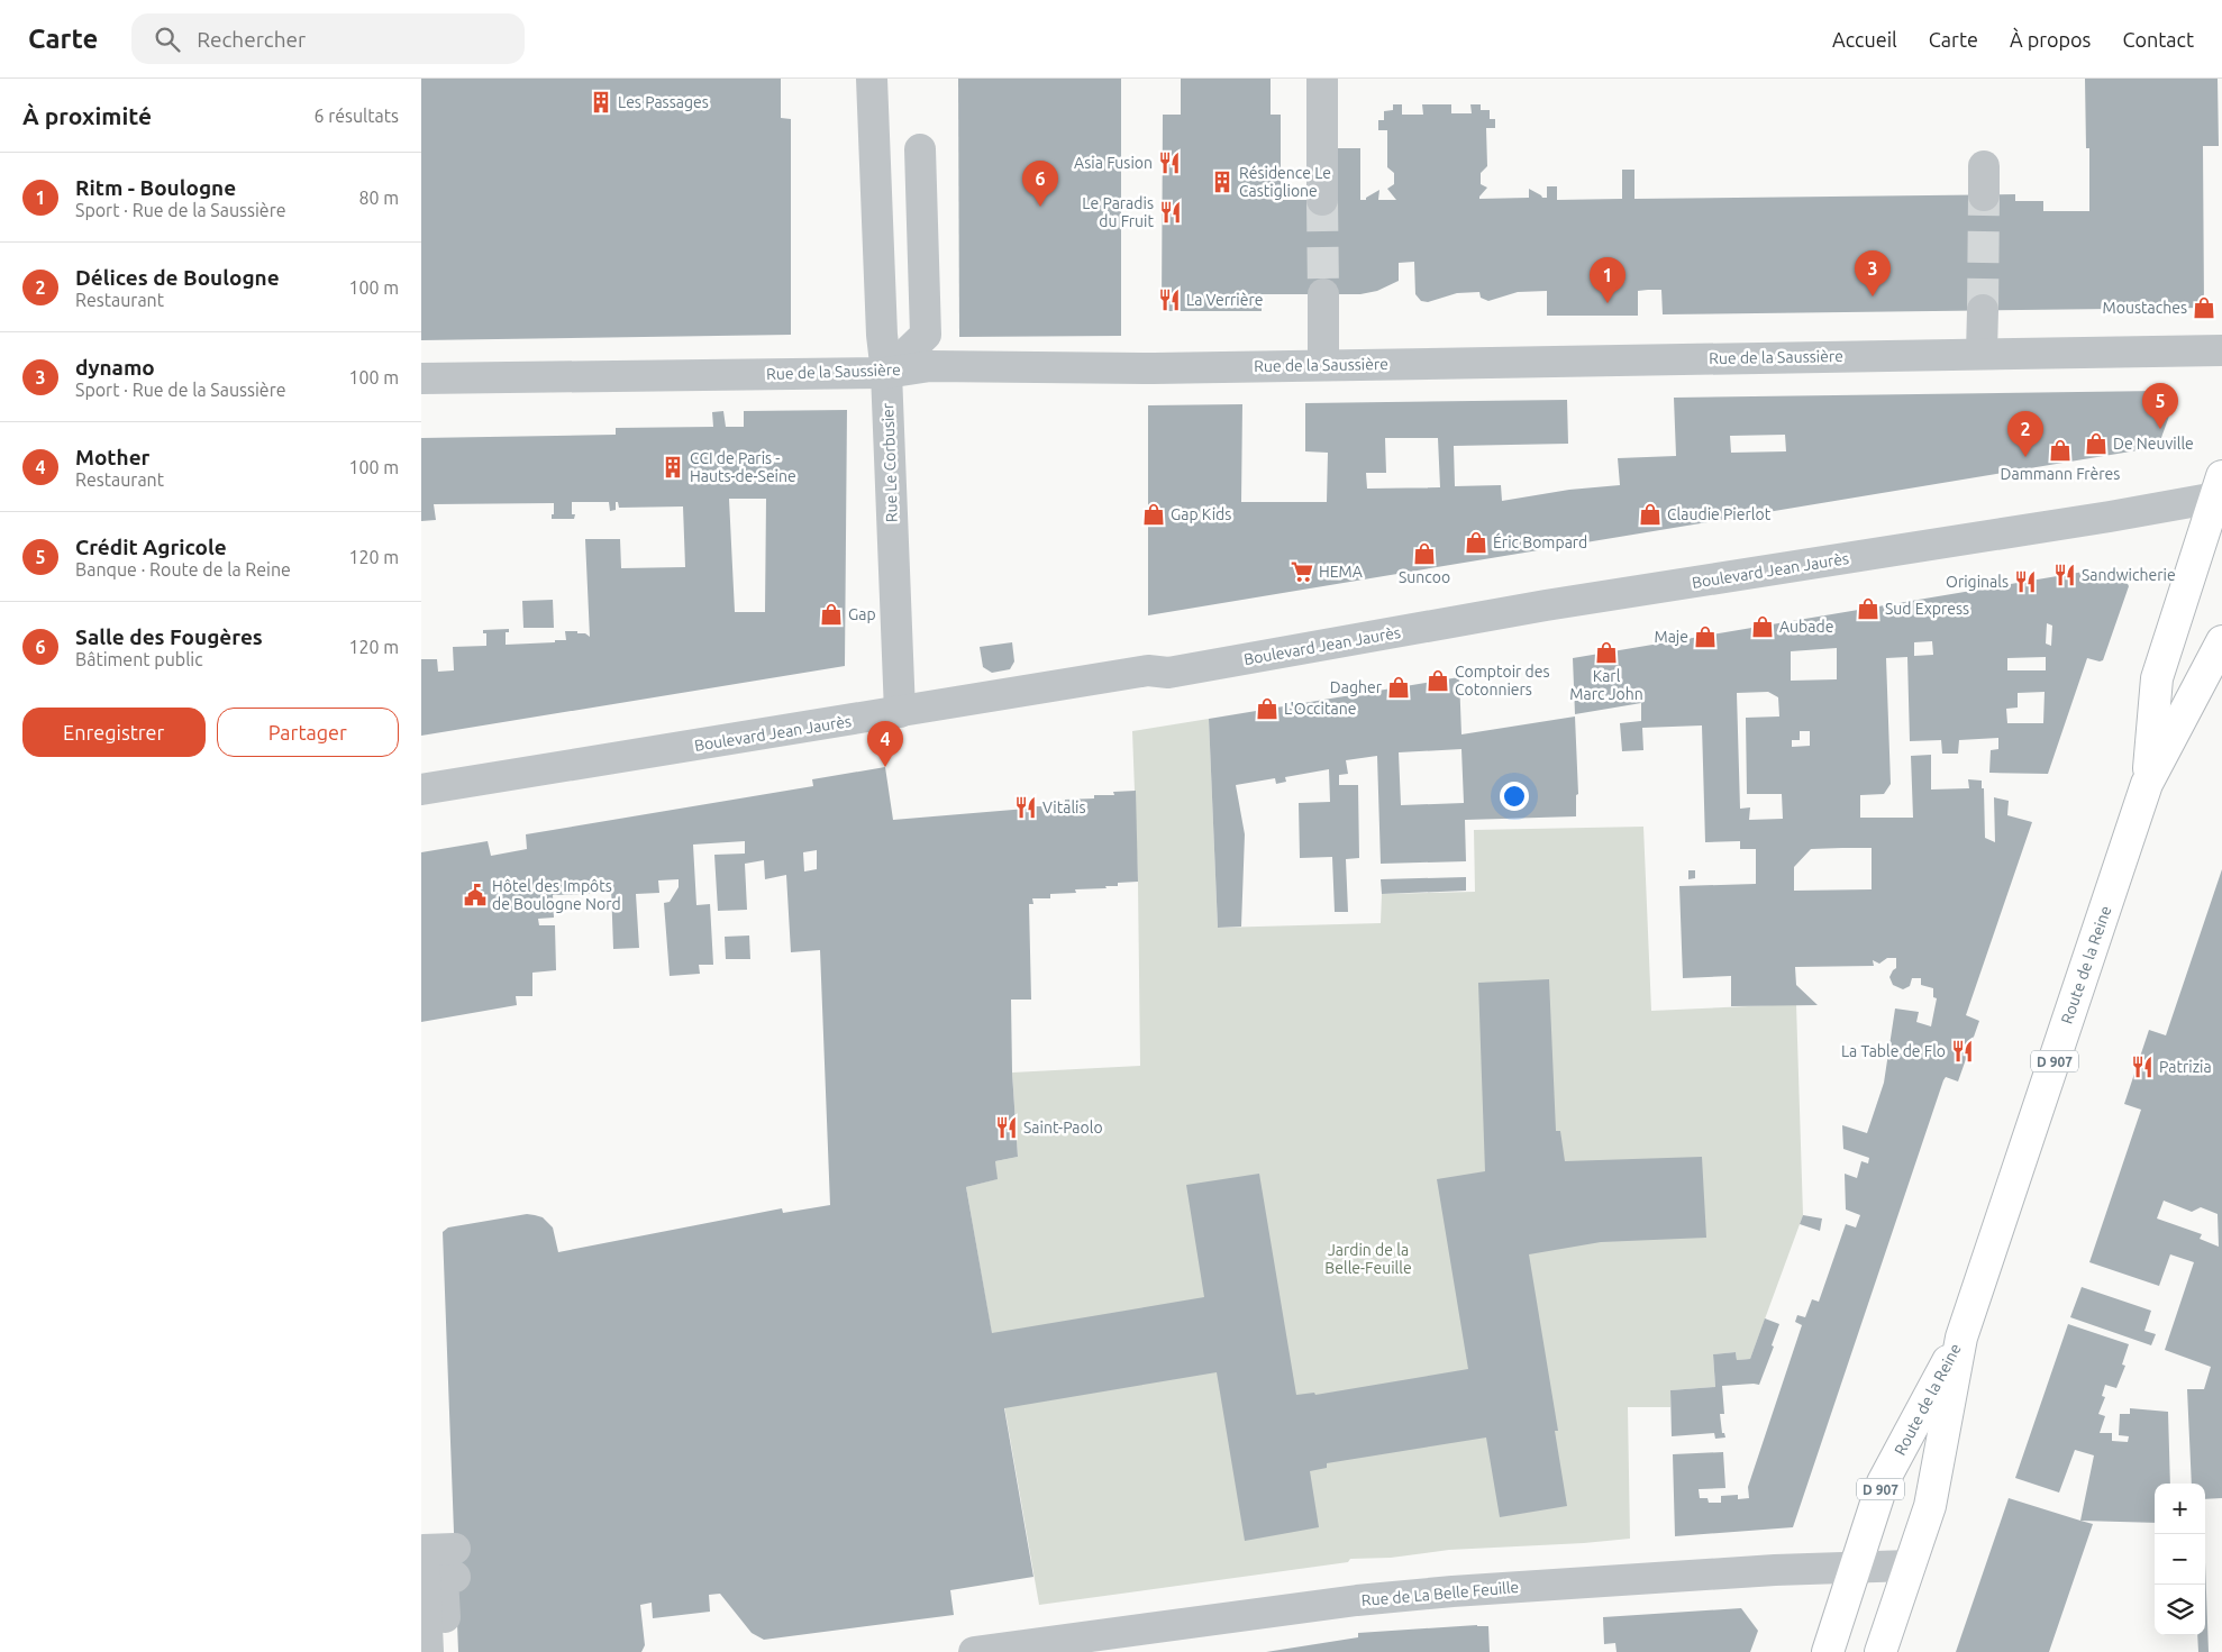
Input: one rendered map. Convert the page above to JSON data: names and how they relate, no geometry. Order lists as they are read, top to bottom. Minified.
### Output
{"streets":{"main road":["Route de la Reine","D 907"],"street":["Rue de la Saussière","Rue Le Corbusier","Boulevard Jean Jaurès","Rue de La Belle Feuille"]},"crossings":[["Rue de la Saussière","Rue Le Corbusier"],["Rue Le Corbusier","Boulevard Jean Jaurès"],["Boulevard Jean Jaurès","Route de la Reine"],["Route de la Reine","Rue de La Belle Feuille"]],"parks":["Jardin de la Belle-Feuille"],"places":{"building":["Les Passages","Résidence Le Castiglione","CCI de Paris - Hauts-de-Seine"],"restaurant":["Asia Fusion","Le Paradis du Fruit","La Verrière","Sandwicherie","Originals","Vitalis","La Table de Flo","Patrizia","Saint-Paolo"],"shop":["Moustaches","De Neuville","Dammann Frères","Gap Kids","Claudie Pierlot","Éric Bompard","Suncoo","Sud Express","Gap","Aubade","Maje","Karl Marc John","Comptoir des Cotonniers","Dagher","L'Occitane"],"supermarket":["HEMA"],"public building":["Hôtel des Impôts de Boulogne Nord"]},"page":{"header":"Carte","search":"Rechercher","nav":["Accueil","Carte","À propos","Contact"],"heading":["À proximité","6 résultats"],"list":[{"mark":"1","name":"Ritm - Boulogne","note":"Sport · Rue de la Saussière","value":"80 m"},{"mark":"2","name":"Délices de Boulogne","note":"Restaurant","value":"100 m"},{"mark":"3","name":"dynamo","note":"Sport · Rue de la Saussière","value":"100 m"},{"mark":"4","name":"Mother","note":"Restaurant","value":"100 m"},{"mark":"5","name":"Crédit Agricole","note":"Banque · Route de la Reine","value":"120 m"},{"mark":"6","name":"Salle des Fougères","note":"Bâtiment public","value":"120 m"}],"pins":["6","3","1","5","2","4"],"buttons":["Enregistrer","Partager"],"map_buttons":["+","−"]}}
